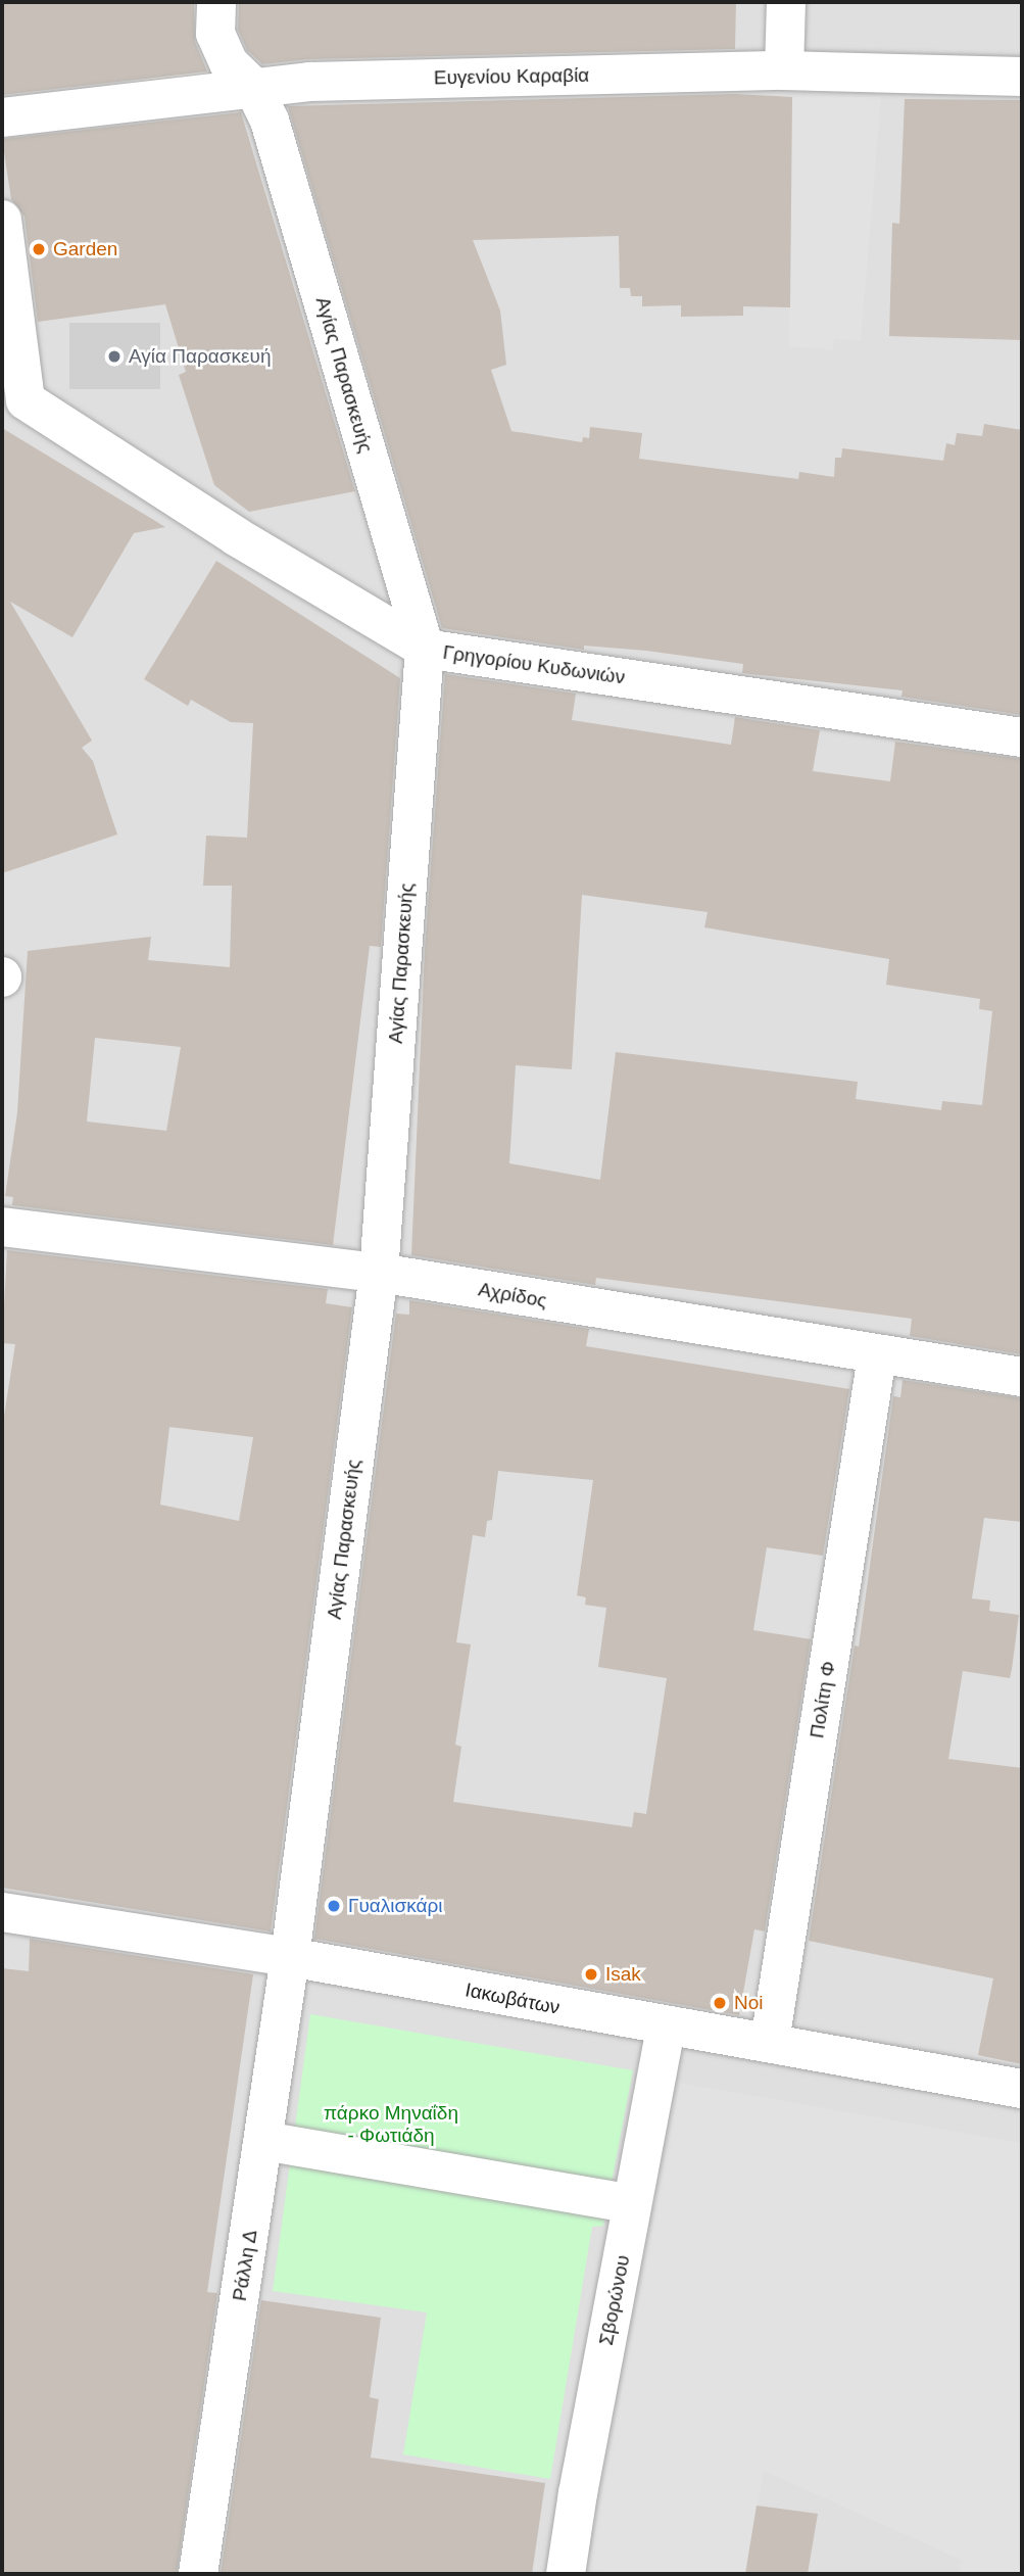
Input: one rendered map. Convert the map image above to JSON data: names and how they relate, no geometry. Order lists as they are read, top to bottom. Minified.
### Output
{"streets":{"street":["Ευγενίου Καραβία","Αγίας Παρασκευής","Γρηγορίου Κυδωνιών","Αχρίδος","Πολίτη Φ","Ιακωβάτων","Ράλλη Δ","Σβορώνου"]},"crossings":[["Ευγενίου Καραβία","Αγίας Παρασκευής"],["Αγίας Παρασκευής","Γρηγορίου Κυδωνιών"],["Αγίας Παρασκευής","Αχρίδος"],["Αγίας Παρασκευής","Ιακωβάτων"],["Αγίας Παρασκευής","Ράλλη Δ"],["Αχρίδος","Πολίτη Φ"],["Πολίτη Φ","Ιακωβάτων"],["Ιακωβάτων","Ράλλη Δ"],["Ιακωβάτων","Σβορώνου"]],"parks":["πάρκο Μηναΐδη - Φωτιάδη"],"places":["Garden","Αγία Παρασκευή","Γυαλισκάρι","Isak","Noi"]}
